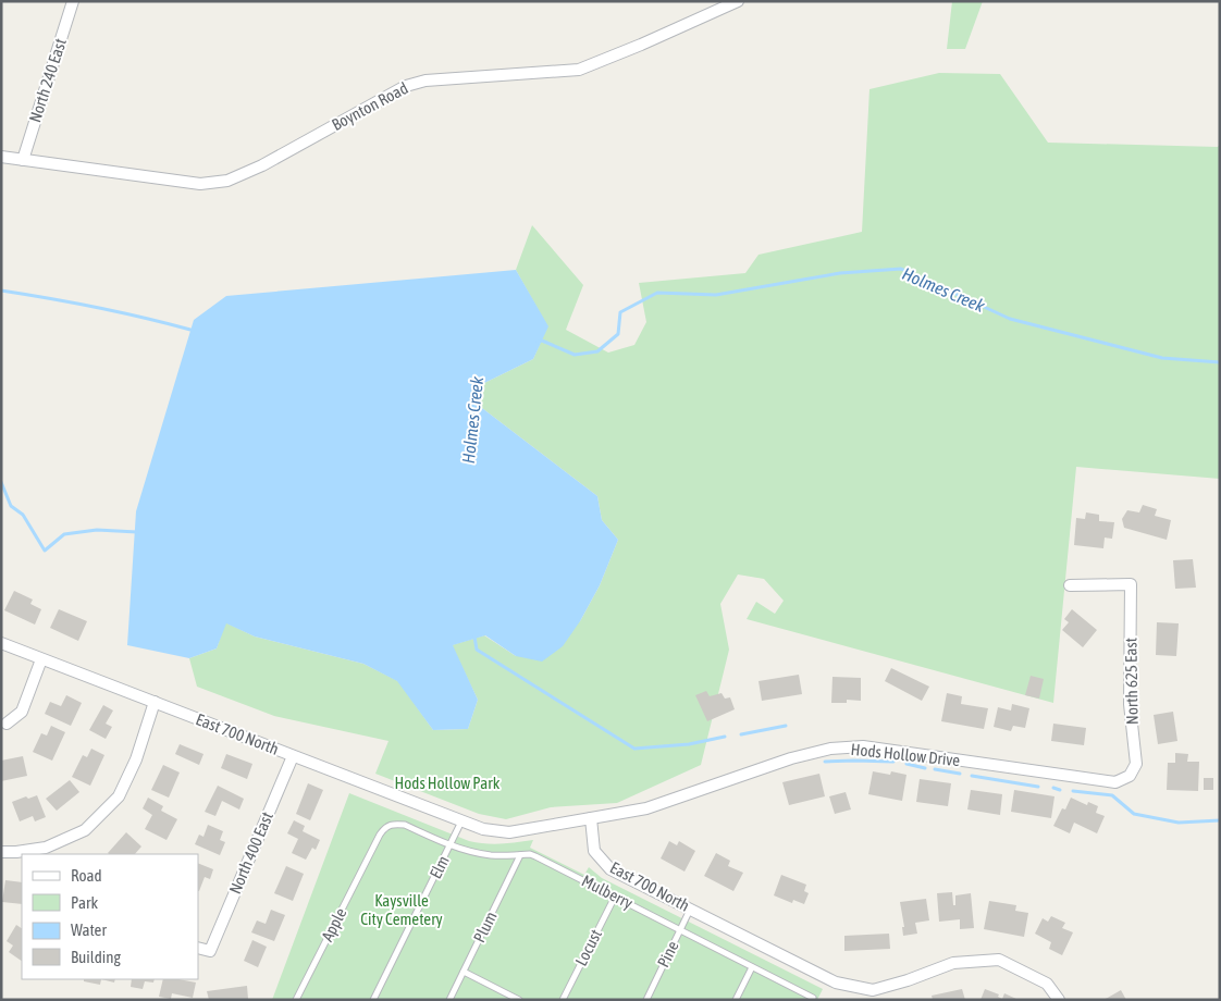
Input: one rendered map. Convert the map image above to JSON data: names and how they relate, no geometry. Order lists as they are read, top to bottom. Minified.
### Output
{"streets":{"street":["North 240 East","Boynton Road","North 625 East","East 700 North","Hods Hollow Drive","North 400 East"],"lane":["Elm","Mulberry","Apple","Plum","Locust","Pine"]},"crossings":[["North 240 East","Boynton Road"],["North 625 East","Hods Hollow Drive"],["East 700 North","Hods Hollow Drive"],["East 700 North","North 400 East"],["East 700 North","Elm"],["East 700 North","Pine"],["Elm","Mulberry"],["Mulberry","Apple"],["Mulberry","Plum"],["Mulberry","Locust"],["Mulberry","Pine"]],"water":["Holmes Creek"],"parks":["Hods Hollow Park","Kaysville City Cemetery"],"legend":["Road","Park","Water","Building"]}
